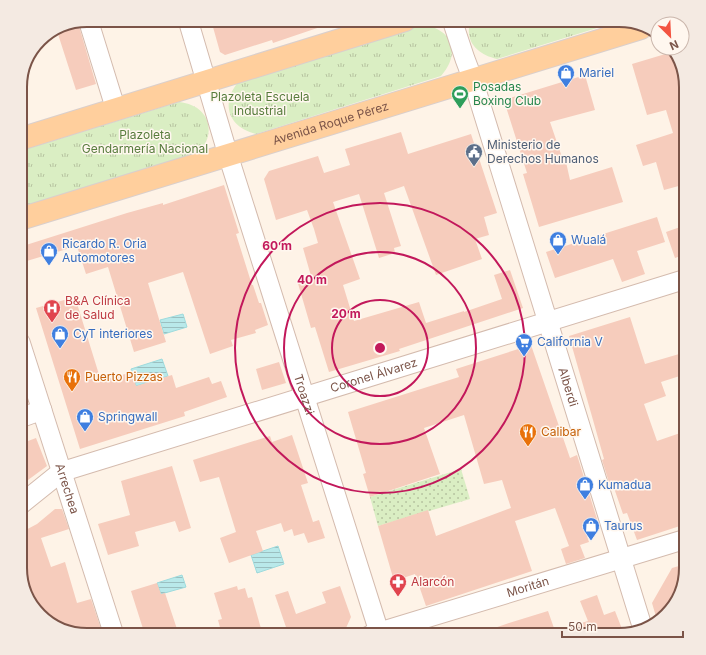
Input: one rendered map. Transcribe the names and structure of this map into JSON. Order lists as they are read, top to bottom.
{
  "streets": {
    "main road": ["Avenida Roque Pérez"],
    "street": [
      "Coronel Álvarez",
      "Alberdi",
      "Troazzi",
      "Arrechea",
      "Moritán"
    ]
  },
  "crossings": [
    ["Avenida Roque Pérez", "Alberdi"],
    ["Avenida Roque Pérez", "Troazzi"],
    ["Coronel Álvarez", "Alberdi"],
    ["Coronel Álvarez", "Troazzi"],
    ["Coronel Álvarez", "Arrechea"],
    ["Alberdi", "Moritán"]
  ],
  "parks": ["Plazoleta Escuela Industrial", "Plazoleta Gendarmería Nacional"],
  "places": {
    "shop": [
      "Mariel",
      "Wualá",
      "Ricardo R. Oria Automotores",
      "CyT interiores",
      "Springwall",
      "Kumadua",
      "Taurus"
    ],
    "sports": ["Posadas Boxing Club"],
    "public building": ["Ministerio de Derechos Humanos"],
    "hospital": ["B&A Clínica de Salud"],
    "supermarket": ["California V"],
    "restaurant": ["Puerto Pizzas", "Calibar"],
    "pharmacy": ["Alarcón"]
  },
  "scale_bar": "50 m",
  "north": "bottom right",
  "rings": ["60 m", "40 m", "20 m"]
}
